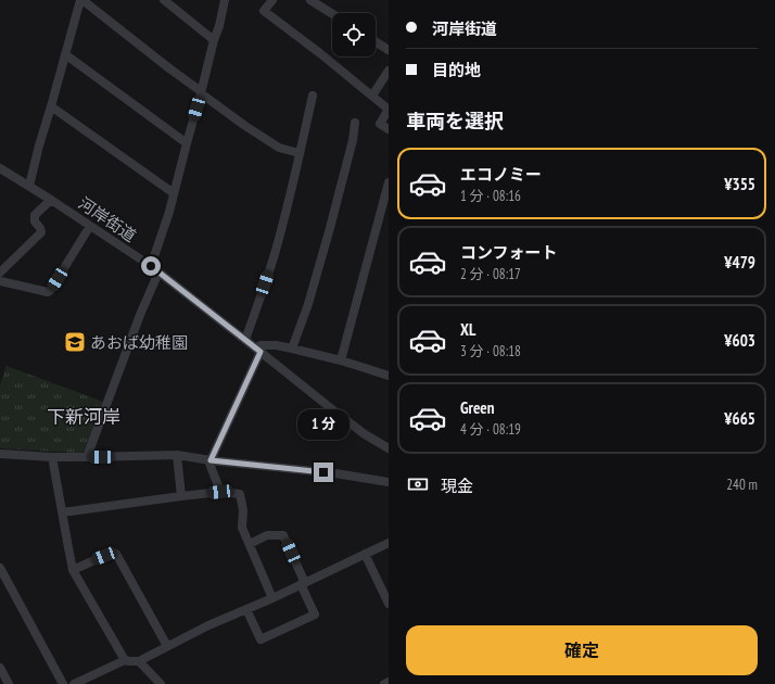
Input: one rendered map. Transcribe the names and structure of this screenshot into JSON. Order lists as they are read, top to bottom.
{
  "streets": {
    "street": ["河岸街道"]
  },
  "districts": ["下新河岸"],
  "places": {
    "school or university": ["あおば幼稚園"]
  },
  "page": {
    "banner": ["河岸街道", "目的地"],
    "heading": "車両を選択",
    "list": [
      {
        "name": "エコノミー",
        "note": "1 分 · 08:16",
        "value": "¥355"
      },
      {
        "name": "コンフォート",
        "note": "2 分 · 08:17",
        "value": "¥479"
      },
      {
        "name": "XL",
        "note": "3 分 · 08:18",
        "value": "¥603"
      },
      {
        "name": "Green",
        "note": "4 分 · 08:19",
        "value": "¥665"
      }
    ],
    "bubble": "1 分",
    "pay": ["現金", "240 m"],
    "buttons": "確定"
  }
}
